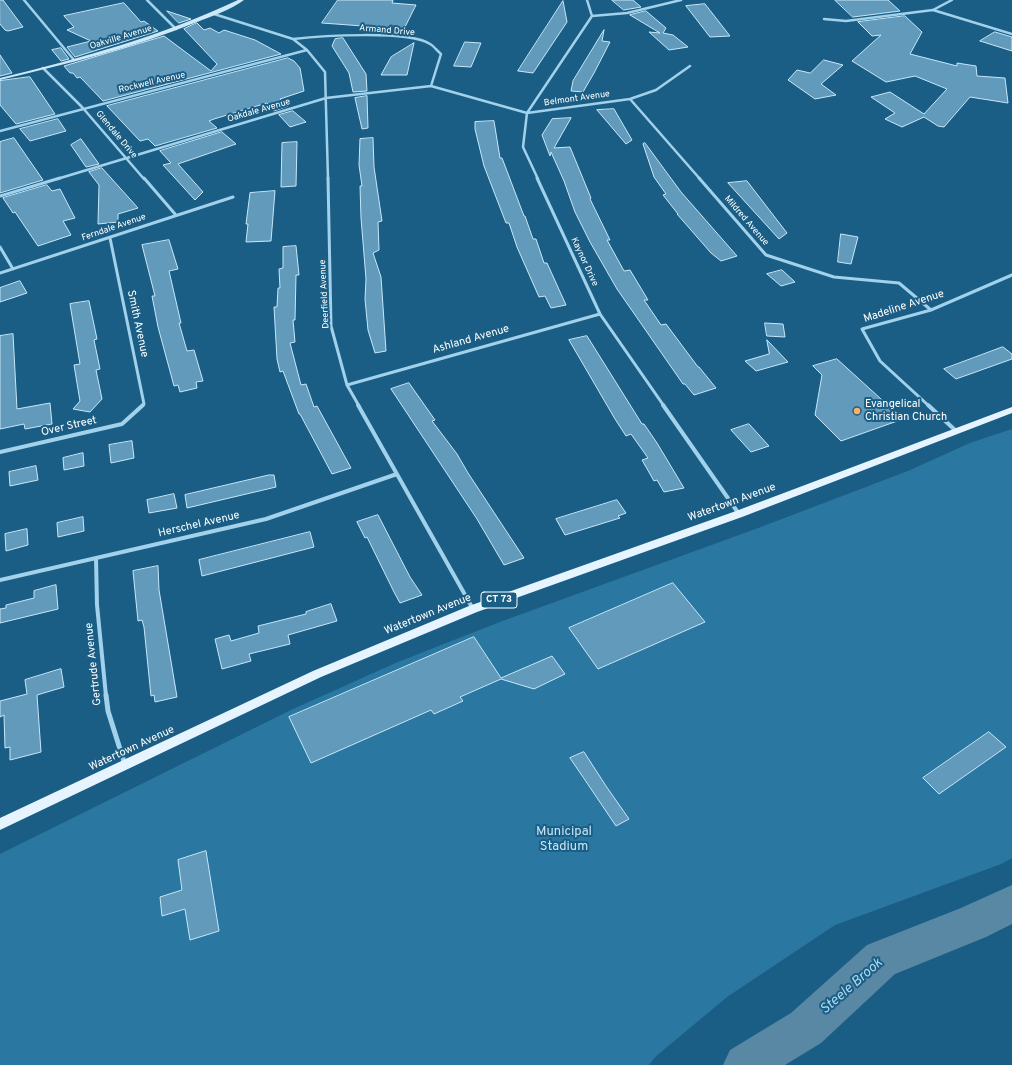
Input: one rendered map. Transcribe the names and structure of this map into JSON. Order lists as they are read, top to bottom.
{
  "streets": {
    "main road": ["Watertown Avenue", "CT 73"],
    "street": [
      "Armand Drive",
      "Oakville Avenue",
      "Rockwell Avenue",
      "Belmont Avenue",
      "Oakdale Avenue",
      "Glendale Drive",
      "Mildred Avenue",
      "Ferndale Avenue",
      "Kaynor Drive",
      "Deerfield Avenue",
      "Madeline Avenue",
      "Smith Avenue",
      "Ashland Avenue",
      "Over Street",
      "Herschel Avenue",
      "Gertrude Avenue"
    ]
  },
  "crossings": [
    ["Armand Drive", "Oakdale Avenue"],
    ["Armand Drive", "Deerfield Avenue"],
    ["Oakville Avenue", "Glendale Drive"],
    ["Oakville Avenue", "Deerfield Avenue"],
    ["Rockwell Avenue", "Glendale Drive"],
    ["Rockwell Avenue", "Deerfield Avenue"],
    ["Belmont Avenue", "Oakdale Avenue"],
    ["Belmont Avenue", "Mildred Avenue"],
    ["Belmont Avenue", "Kaynor Drive"],
    ["Oakdale Avenue", "Glendale Drive"],
    ["Oakdale Avenue", "Kaynor Drive"],
    ["Oakdale Avenue", "Deerfield Avenue"],
    ["Glendale Drive", "Ferndale Avenue"],
    ["Mildred Avenue", "Madeline Avenue"],
    ["Ferndale Avenue", "Smith Avenue"],
    ["Kaynor Drive", "Ashland Avenue"],
    ["Kaynor Drive", "Watertown Avenue"],
    ["Deerfield Avenue", "Ashland Avenue"],
    ["Deerfield Avenue", "Watertown Avenue"],
    ["Deerfield Avenue", "Herschel Avenue"],
    ["Madeline Avenue", "Watertown Avenue"],
    ["Smith Avenue", "Over Street"],
    ["Watertown Avenue", "Gertrude Avenue"],
    ["Herschel Avenue", "Gertrude Avenue"]
  ],
  "water": ["Steele Brook"],
  "parks": ["Municipal Stadium"],
  "places": ["Evangelical Christian Church"]
}
